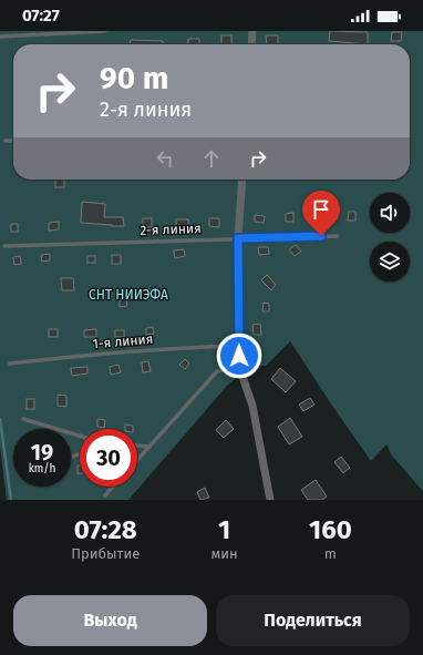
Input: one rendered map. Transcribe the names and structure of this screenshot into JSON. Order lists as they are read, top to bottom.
{
  "streets": {
    "lane": ["2-я линия", "1-я линия"]
  },
  "parks": ["СНТ НИИЭФА"],
  "page": {
    "status": "07:27",
    "turn": ["90 m", "2-я линия"],
    "speed": "19 km/h",
    "limit": "30",
    "eta": [
      "07:28",
      "Прибытие",
      "1",
      "мин",
      "160",
      "m"
    ],
    "buttons": ["Выход", "Поделиться"]
  }
}
